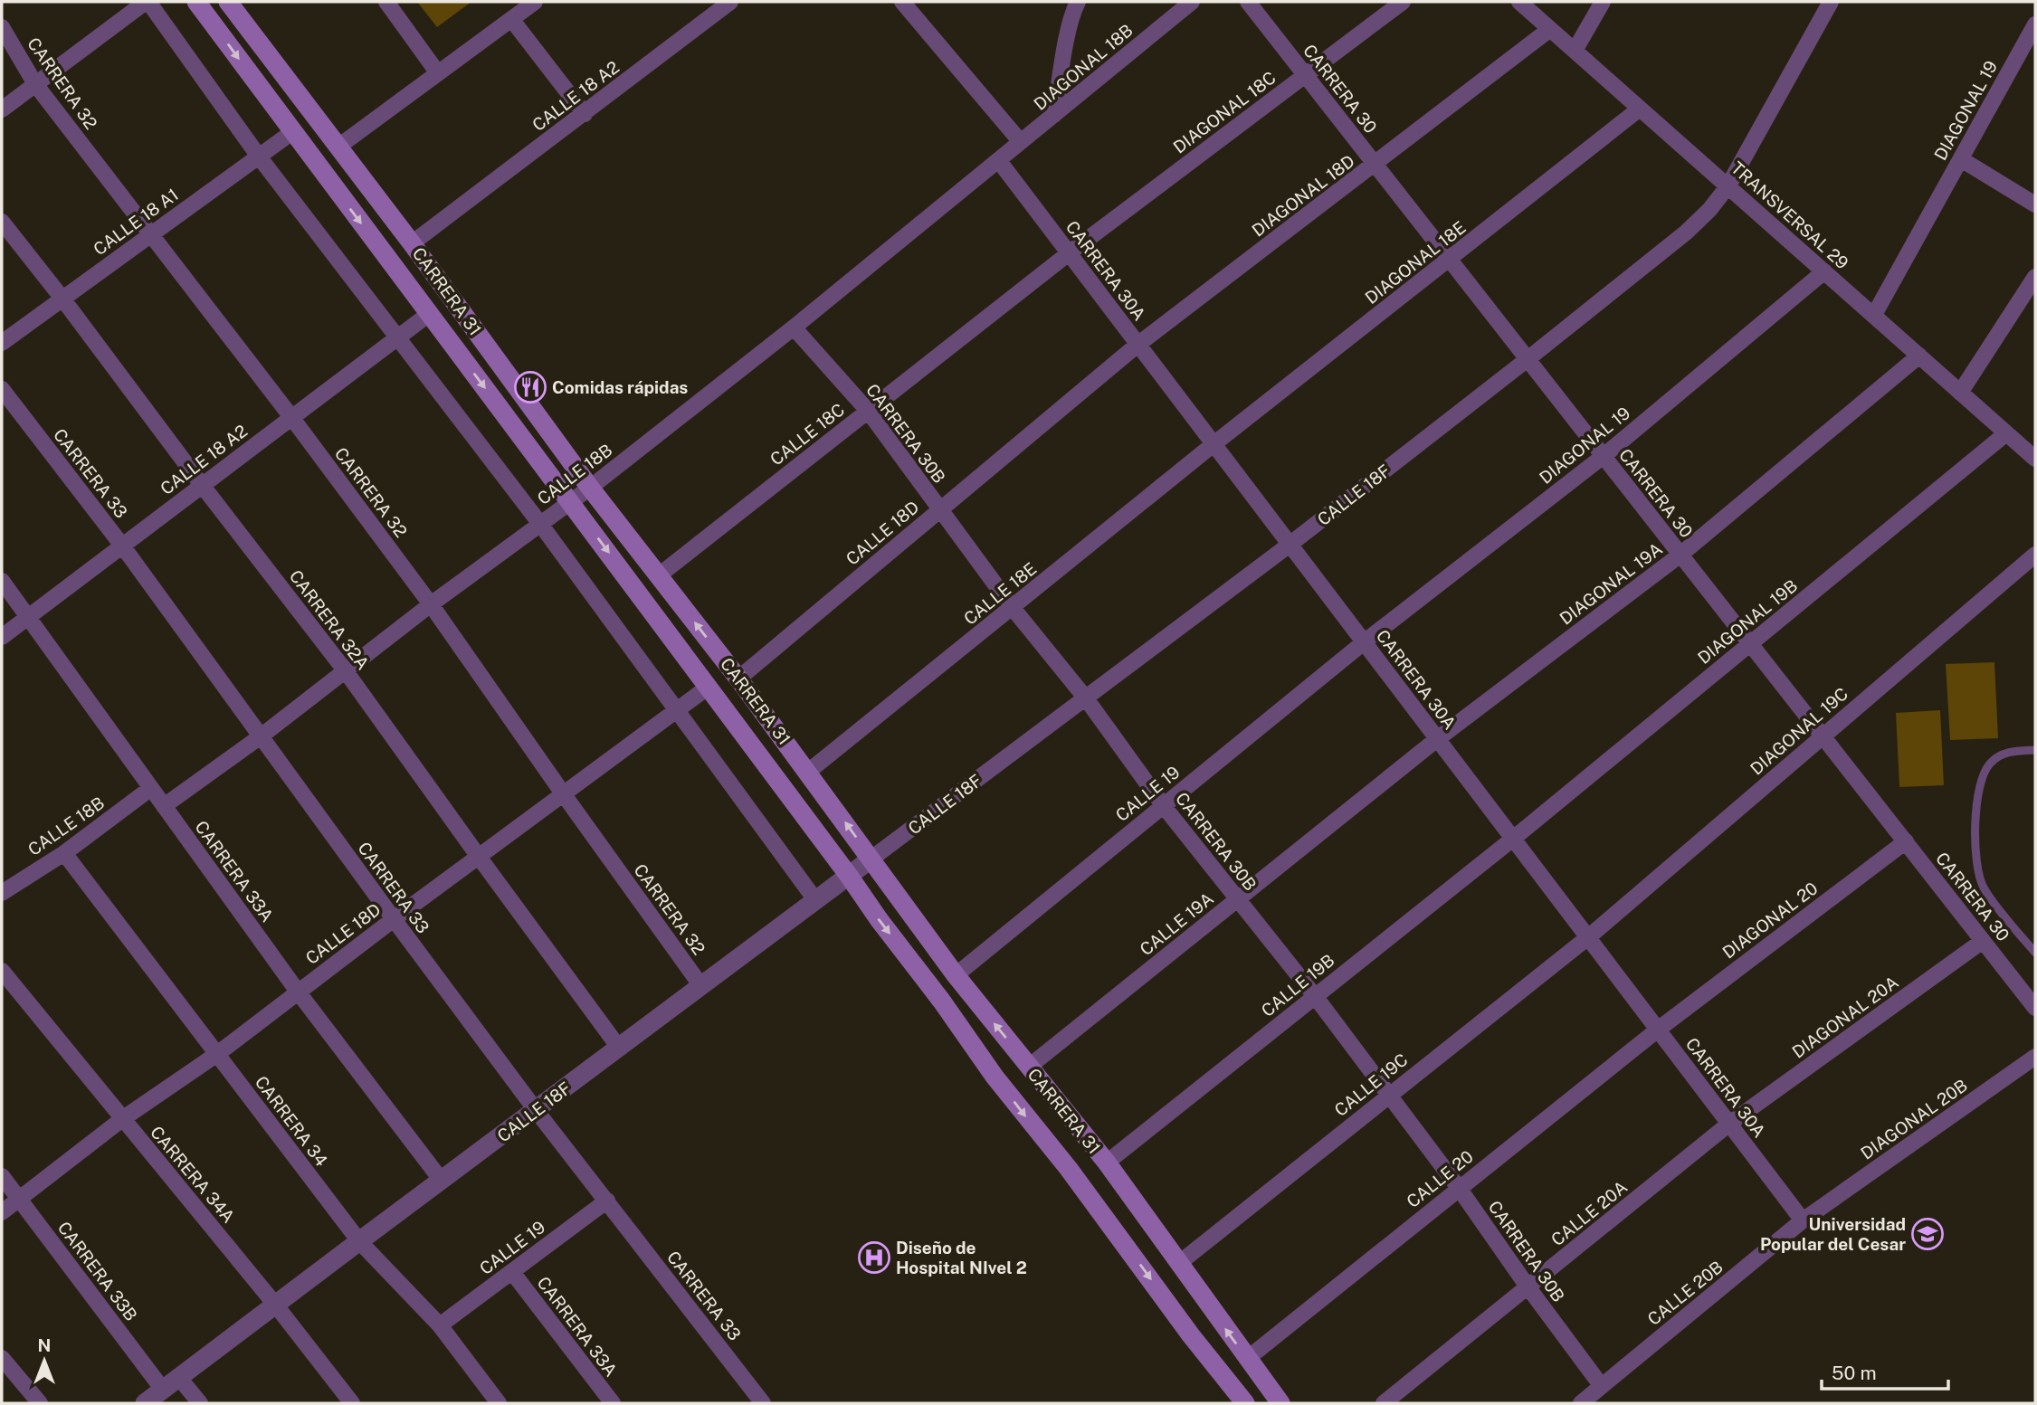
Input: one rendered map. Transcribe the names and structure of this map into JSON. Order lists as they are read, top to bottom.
{
  "streets": {
    "main road": ["CARRERA 31"],
    "street": [
      "DIAGONAL 18B",
      "CARRERA 32",
      "CARRERA 30",
      "CALLE 18 A2",
      "DIAGONAL 19",
      "DIAGONAL 18C",
      "DIAGONAL 18D",
      "TRANSVERSAL 29",
      "CALLE 18 A1",
      "DIAGONAL 18E",
      "CARRERA 30A",
      "CARRERA 30B",
      "CALLE 18C",
      "CARRERA 33",
      "CALLE 18B",
      "CALLE 18F",
      "CALLE 18D",
      "DIAGONAL 19A",
      "CALLE 18E",
      "CARRERA 32A",
      "DIAGONAL 19B",
      "DIAGONAL 19C",
      "CALLE 19",
      "CARRERA 33A",
      "DIAGONAL 20",
      "CALLE 19A",
      "CALLE 19B",
      "DIAGONAL 20A",
      "CALLE 19C",
      "DIAGONAL 20B",
      "CARRERA 34",
      "CARRERA 34A",
      "CALLE 20",
      "CALLE 20A",
      "CARRERA 33B",
      "CALLE 20B"
    ]
  },
  "crossings": [
    ["DIAGONAL 18B", "CARRERA 30A"],
    ["DIAGONAL 18B", "CALLE 18B"],
    ["CARRERA 32", "CALLE 18 A2"],
    ["CARRERA 32", "CALLE 18 A1"],
    ["CARRERA 32", "CALLE 18B"],
    ["CARRERA 32", "CALLE 18F"],
    ["CARRERA 32", "CALLE 18D"],
    ["CARRERA 30", "DIAGONAL 19"],
    ["CARRERA 30", "DIAGONAL 18C"],
    ["CARRERA 30", "DIAGONAL 18D"],
    ["CARRERA 30", "DIAGONAL 18E"],
    ["CARRERA 30", "CALLE 18F"],
    ["CARRERA 30", "DIAGONAL 19A"],
    ["CARRERA 30", "DIAGONAL 19B"],
    ["CARRERA 30", "DIAGONAL 19C"],
    ["CARRERA 30", "DIAGONAL 20"],
    ["CARRERA 30", "DIAGONAL 20A"],
    ["CALLE 18 A2", "CARRERA 31"],
    ["CALLE 18 A2", "CARRERA 33"],
    ["CALLE 18 A2", "CARRERA 32A"],
    ["CALLE 18 A2", "CARRERA 33A"],
    ["DIAGONAL 19", "TRANSVERSAL 29"],
    ["DIAGONAL 19", "CARRERA 30A"],
    ["DIAGONAL 19", "CALLE 19"],
    ["DIAGONAL 18C", "CARRERA 30A"],
    ["DIAGONAL 18C", "CALLE 18C"],
    ["DIAGONAL 18D", "TRANSVERSAL 29"],
    ["DIAGONAL 18D", "CARRERA 30A"],
    ["DIAGONAL 18D", "CALLE 18D"],
    ["TRANSVERSAL 29", "DIAGONAL 18E"],
    ["TRANSVERSAL 29", "CALLE 18F"],
    ["TRANSVERSAL 29", "DIAGONAL 19A"],
    ["TRANSVERSAL 29", "DIAGONAL 19B"],
    ["CALLE 18 A1", "CARRERA 31"],
    ["CALLE 18 A1", "CARRERA 32A"],
    ["DIAGONAL 18E", "CARRERA 30A"],
    ["DIAGONAL 18E", "CALLE 18E"],
    ["CARRERA 30A", "CALLE 18C"],
    ["CARRERA 30A", "CALLE 18B"],
    ["CARRERA 30A", "CALLE 18F"],
    ["CARRERA 30A", "CALLE 18D"],
    ["CARRERA 30A", "DIAGONAL 19A"],
    ["CARRERA 30A", "CALLE 18E"],
    ["CARRERA 30A", "DIAGONAL 19B"],
    ["CARRERA 30A", "DIAGONAL 19C"],
    ["CARRERA 30A", "CALLE 19"],
    ["CARRERA 30A", "DIAGONAL 20"],
    ["CARRERA 30A", "CALLE 19A"],
    ["CARRERA 30A", "CALLE 19B"],
    ["CARRERA 30A", "DIAGONAL 20A"],
    ["CARRERA 30A", "CALLE 19C"],
    ["CARRERA 30A", "DIAGONAL 20B"],
    ["CARRERA 30A", "CALLE 20"],
    ["CARRERA 30A", "CALLE 20A"],
    ["CARRERA 30A", "CALLE 20B"],
    ["CARRERA 31", "CALLE 18C"],
    ["CARRERA 31", "CALLE 18B"],
    ["CARRERA 31", "CALLE 18F"],
    ["CARRERA 31", "CALLE 18D"],
    ["CARRERA 31", "CALLE 18E"],
    ["CARRERA 31", "CALLE 19"],
    ["CARRERA 31", "CALLE 19A"],
    ["CARRERA 31", "CALLE 19B"],
    ["CARRERA 31", "CALLE 19C"],
    ["CARRERA 31", "CALLE 20"],
    ["CARRERA 30B", "CALLE 18C"],
    ["CARRERA 30B", "CALLE 18B"],
    ["CARRERA 30B", "CALLE 18F"],
    ["CARRERA 30B", "CALLE 18D"],
    ["CARRERA 30B", "CALLE 18E"],
    ["CARRERA 30B", "CALLE 19"],
    ["CARRERA 30B", "CALLE 19A"],
    ["CARRERA 30B", "CALLE 19B"],
    ["CARRERA 30B", "CALLE 19C"],
    ["CARRERA 30B", "CALLE 20"],
    ["CARRERA 30B", "CALLE 20A"],
    ["CARRERA 30B", "CALLE 20B"],
    ["CARRERA 33", "CALLE 18B"],
    ["CARRERA 33", "CALLE 18F"],
    ["CARRERA 33", "CALLE 18D"],
    ["CARRERA 33", "CALLE 19"],
    ["CALLE 18B", "CARRERA 32A"],
    ["CALLE 18B", "CARRERA 33A"],
    ["CALLE 18B", "CARRERA 34"],
    ["CALLE 18F", "CARRERA 32A"],
    ["CALLE 18F", "CARRERA 33A"],
    ["CALLE 18F", "CARRERA 34"],
    ["CALLE 18F", "CARRERA 34A"],
    ["CALLE 18F", "CARRERA 33B"],
    ["CALLE 18D", "CARRERA 32A"],
    ["CALLE 18D", "CARRERA 33A"],
    ["CALLE 18D", "CARRERA 34"],
    ["CALLE 18D", "CARRERA 34A"],
    ["CALLE 18D", "CARRERA 33B"],
    ["DIAGONAL 19A", "CALLE 19A"],
    ["DIAGONAL 19B", "CALLE 19B"],
    ["DIAGONAL 19C", "CALLE 19C"],
    ["CALLE 19", "CARRERA 33A"],
    ["CALLE 19", "CARRERA 34"],
    ["DIAGONAL 20", "CALLE 20"],
    ["DIAGONAL 20A", "CALLE 20A"],
    ["DIAGONAL 20B", "CALLE 20B"]
  ],
  "places": {
    "restaurant": ["Comidas rápidas"],
    "school or university": ["Universidad Popular del Cesar"],
    "hospital": ["Diseño de Hospital NIvel 2"]
  },
  "scale_bar": "50 m",
  "north": "top"
}
